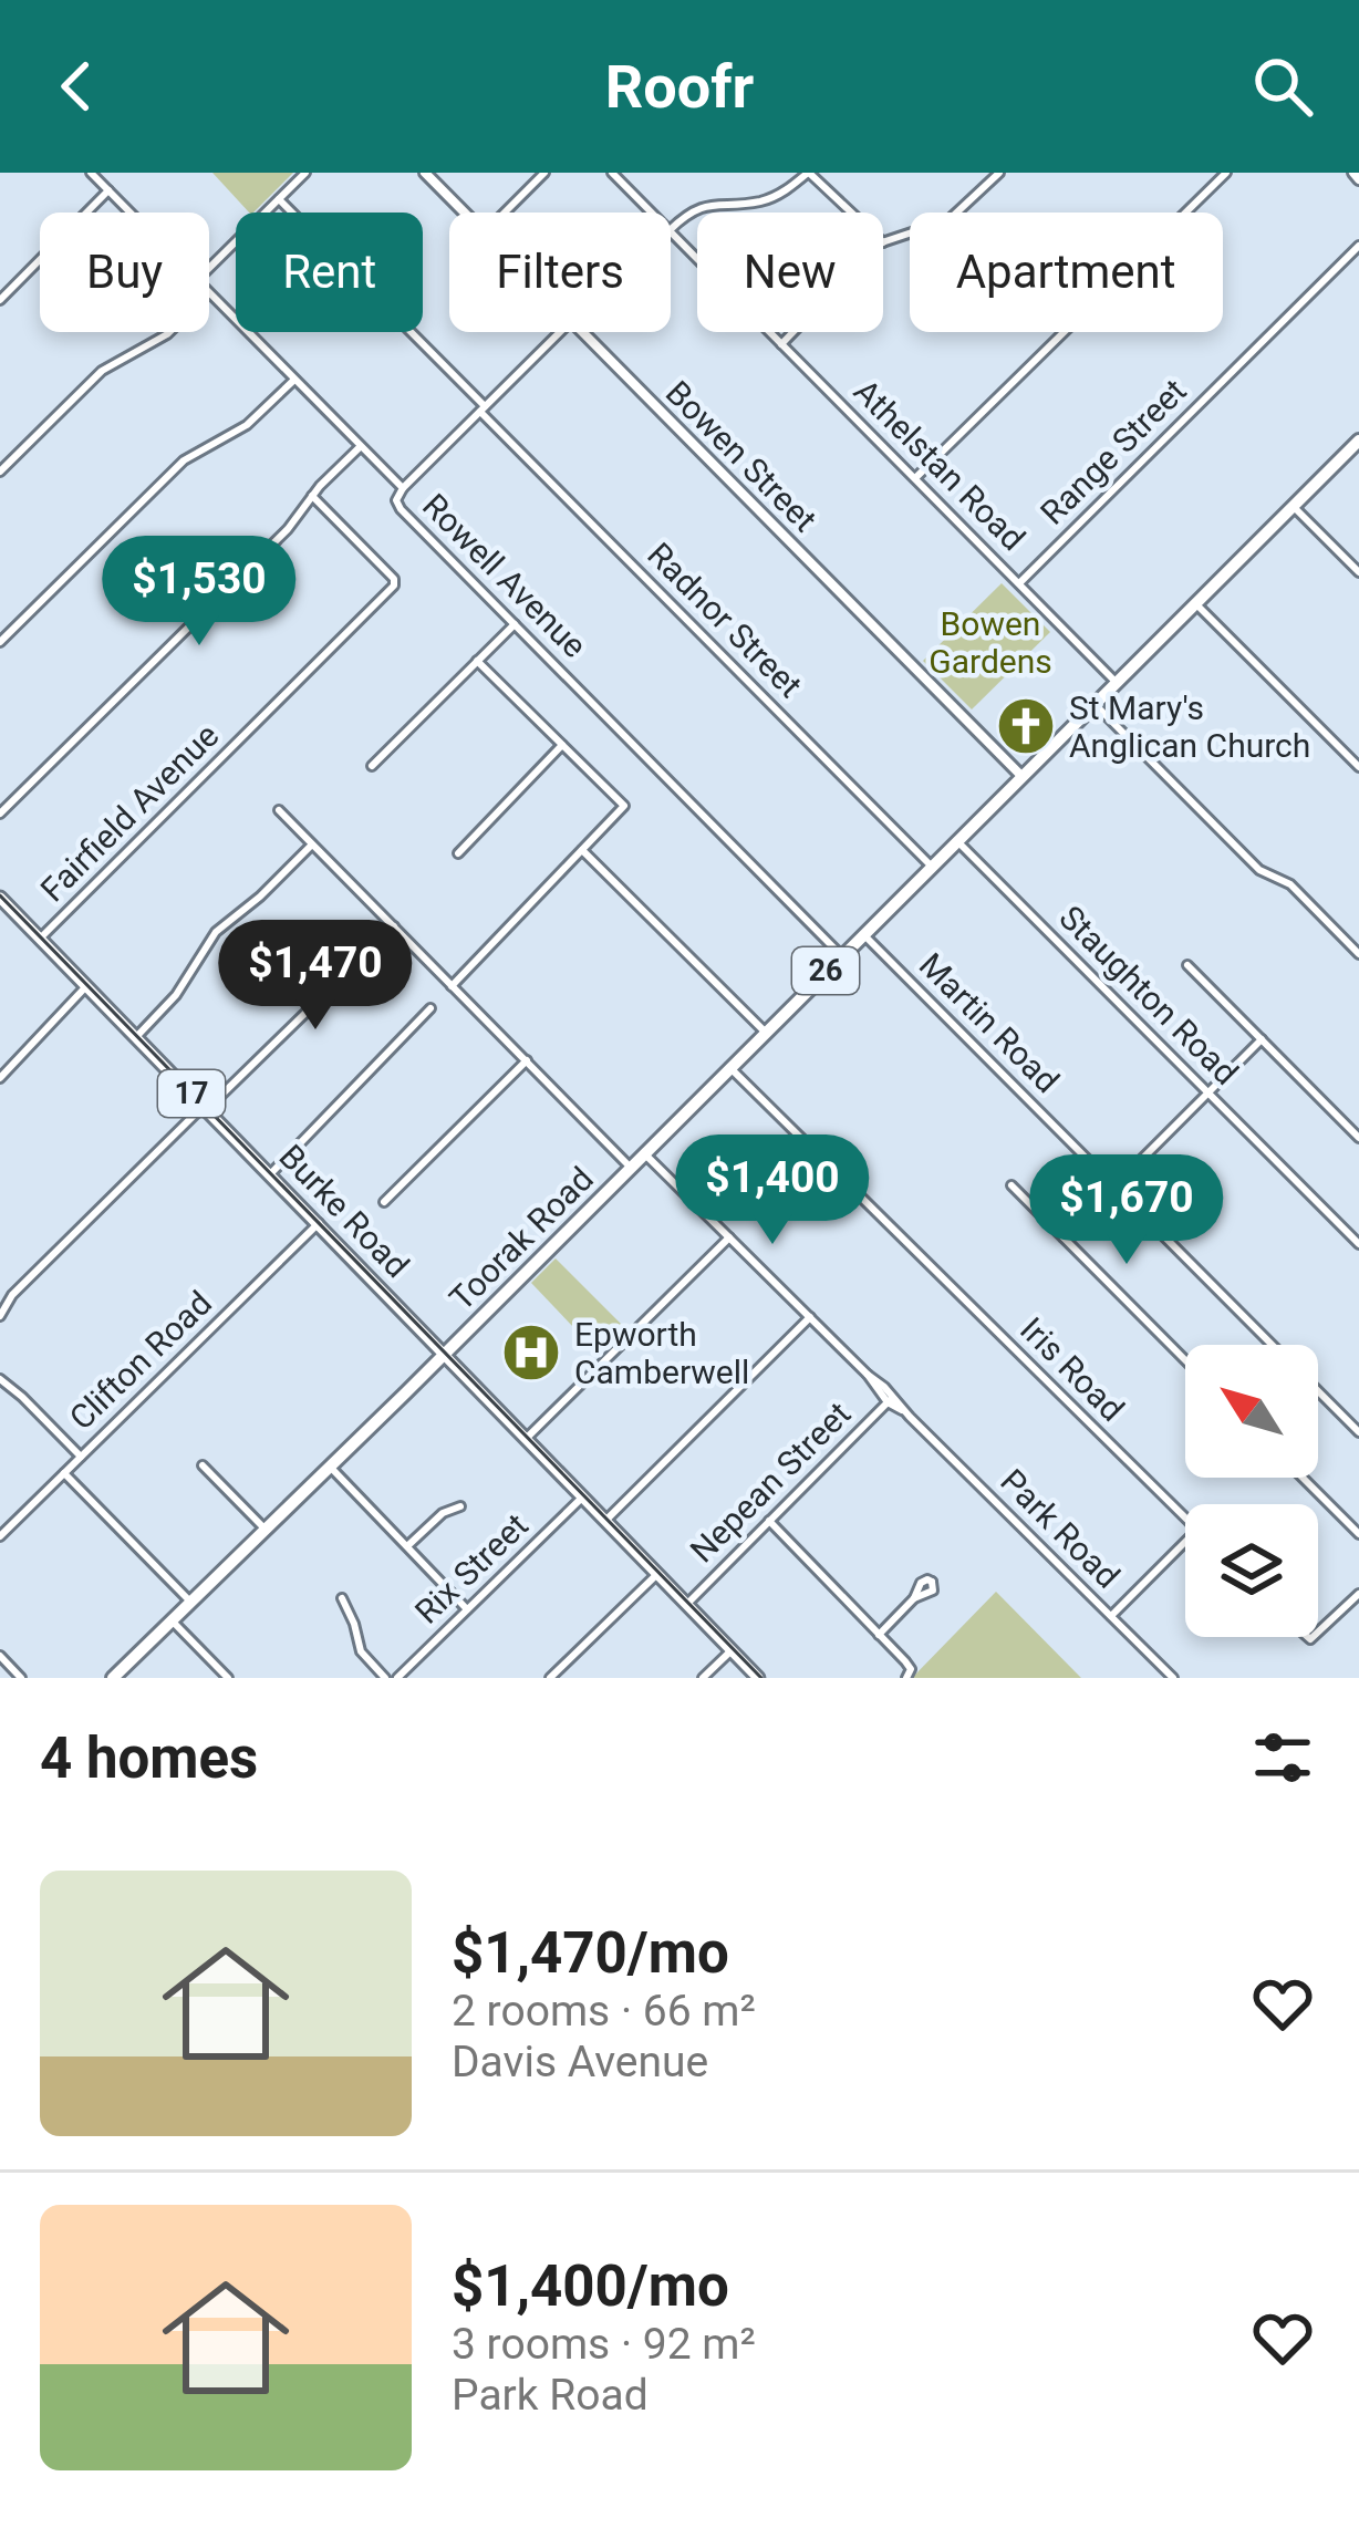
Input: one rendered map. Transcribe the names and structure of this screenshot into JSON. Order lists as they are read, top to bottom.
{
  "streets": {
    "highway": ["26", "Toorak Road"],
    "main road": ["17", "Burke Road"],
    "street": [
      "Range Street",
      "Bowen Street",
      "Athelstan Road",
      "Rowell Avenue",
      "Radnor Street",
      "Fairfield Avenue",
      "Staughton Road",
      "Martin Road",
      "Clifton Road",
      "Iris Road",
      "Nepean Street",
      "Park Road",
      "Rix Street"
    ]
  },
  "crossings": [
    ["Range Street", "Athelstan Road"],
    ["Bowen Street", "Toorak Road"],
    ["Athelstan Road", "Toorak Road"],
    ["Rowell Avenue", "Toorak Road"],
    ["Radnor Street", "Toorak Road"],
    ["Fairfield Avenue", "Burke Road"],
    ["Staughton Road", "Toorak Road"],
    ["Martin Road", "Toorak Road"],
    ["Burke Road", "Toorak Road"],
    ["Burke Road", "Clifton Road"],
    ["Burke Road", "Nepean Street"],
    ["Burke Road", "Rix Street"],
    ["Toorak Road", "Iris Road"],
    ["Toorak Road", "Park Road"],
    ["Nepean Street", "Park Road"]
  ],
  "parks": ["Bowen Gardens"],
  "places": {
    "church": ["St Mary's Anglican Church"],
    "hospital": ["Epworth Camberwell"]
  },
  "north": "top left",
  "page": {
    "header": "Roofr",
    "chip": [
      "Buy",
      "Rent",
      "Filters",
      "New",
      "Apartment"
    ],
    "price": [
      "$1,530",
      "$1,470",
      "$1,400",
      "$1,670"
    ],
    "heading": "4 homes",
    "list": [
      {
        "name": "$1,470/mo",
        "note": "2 rooms · 66 m² · Davis Avenue"
      },
      {
        "name": "$1,400/mo",
        "note": "3 rooms · 92 m² · Park Road"
      }
    ]
  }
}
